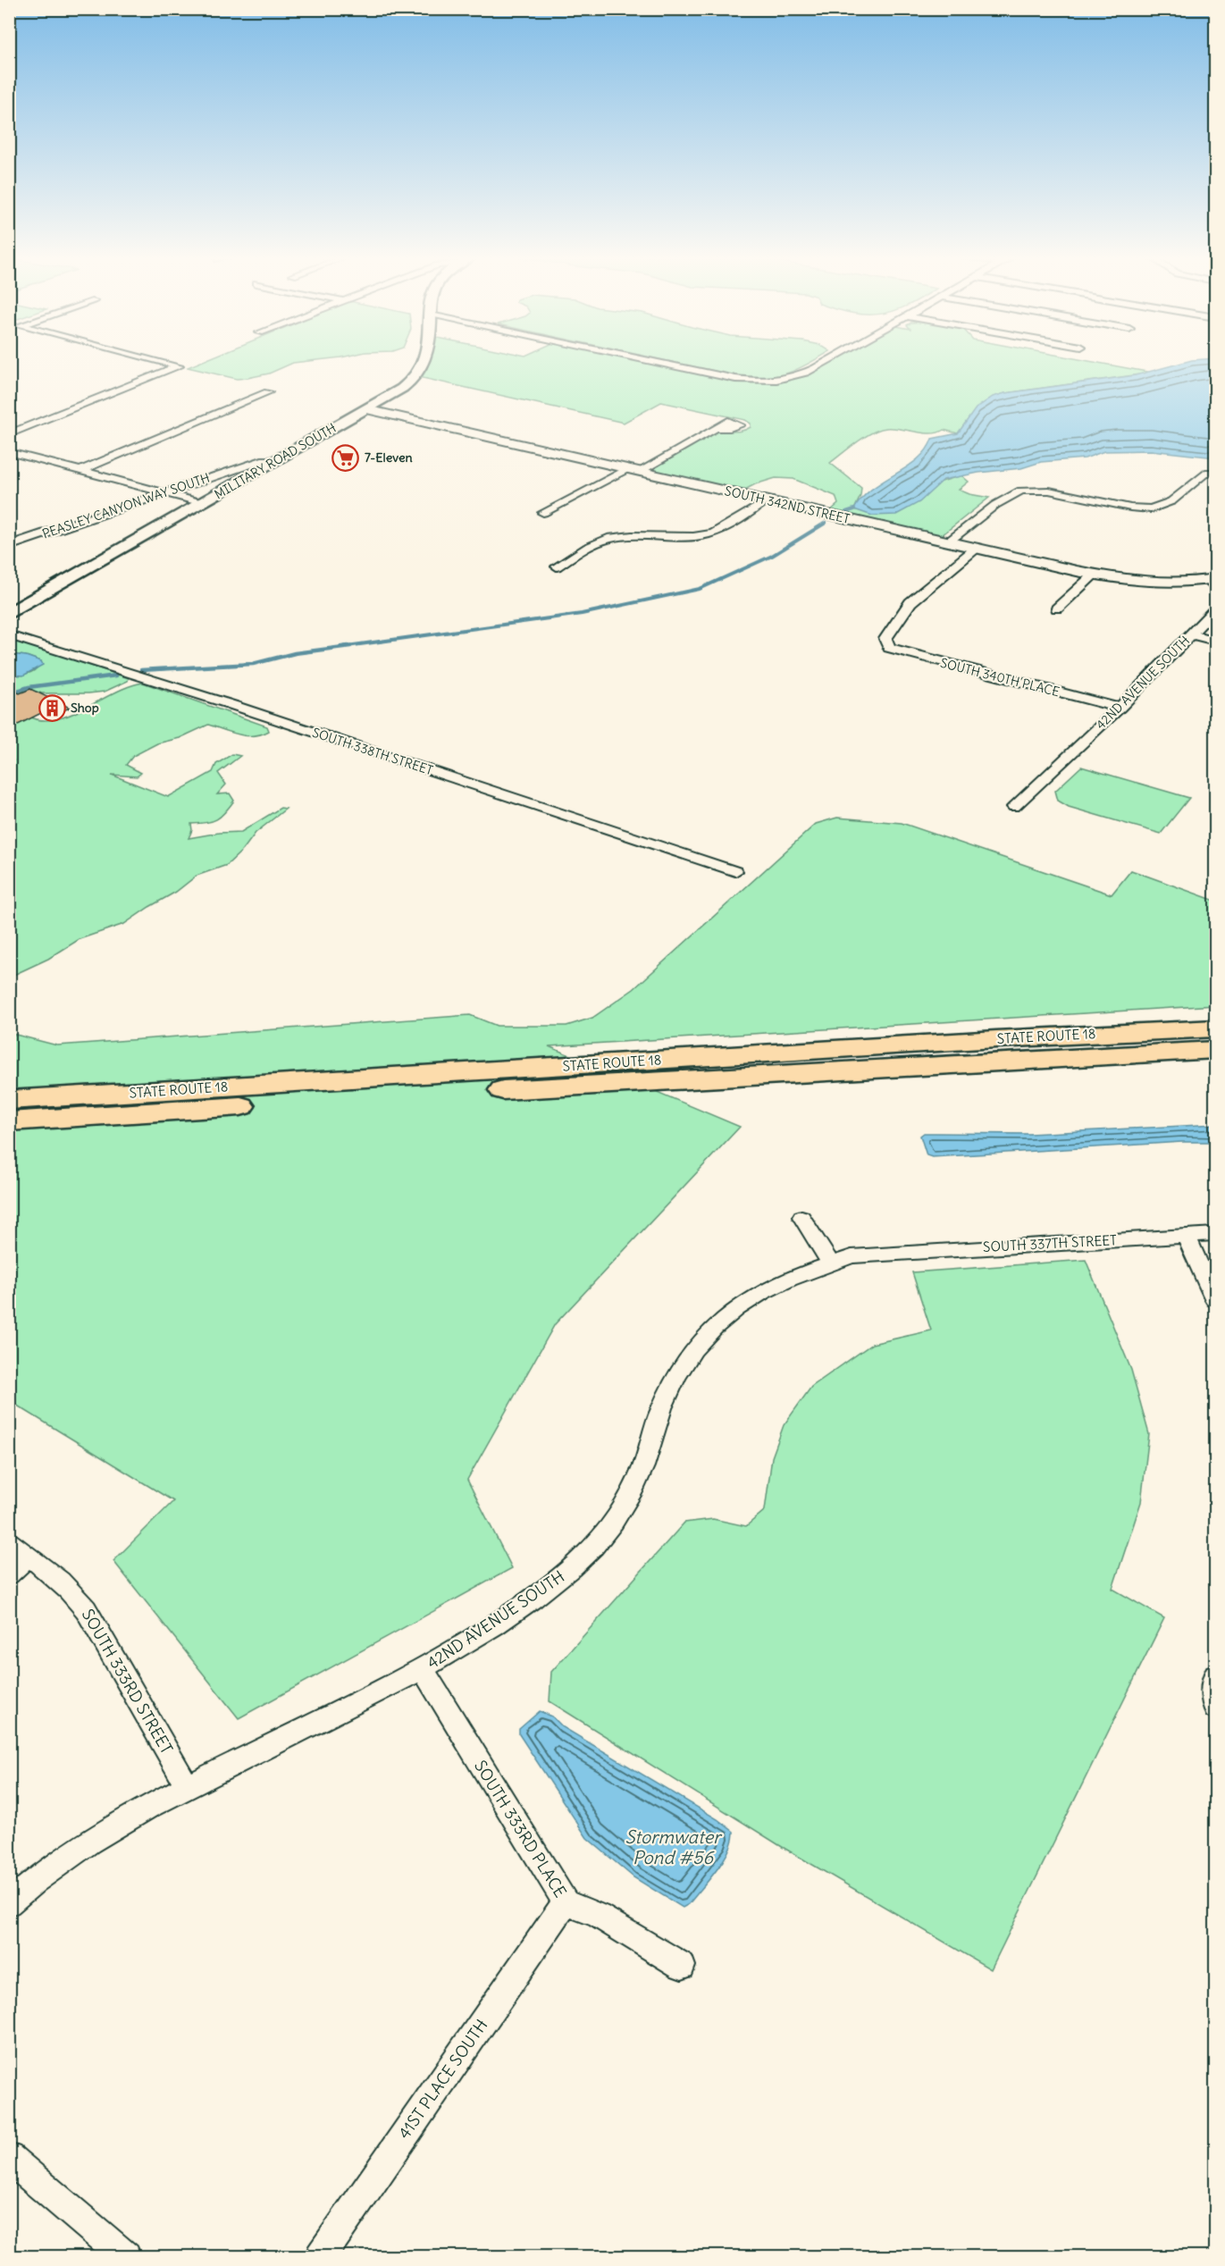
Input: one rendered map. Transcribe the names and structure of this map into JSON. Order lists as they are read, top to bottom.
{
  "streets": {
    "highway": ["STATE ROUTE 18"],
    "main road": ["MILITARY ROAD SOUTH"],
    "street": [
      "SOUTH 342ND STREET",
      "PEASLEY CANYON WAY SOUTH",
      "SOUTH 340TH PLACE",
      "42ND AVENUE SOUTH",
      "SOUTH 338TH STREET",
      "SOUTH 337TH STREET",
      "SOUTH 333RD STREET",
      "SOUTH 333RD PLACE",
      "41ST PLACE SOUTH"
    ]
  },
  "crossings": [
    ["MILITARY ROAD SOUTH", "SOUTH 342ND STREET"],
    ["MILITARY ROAD SOUTH", "PEASLEY CANYON WAY SOUTH"],
    ["SOUTH 342ND STREET", "SOUTH 340TH PLACE"],
    ["SOUTH 340TH PLACE", "42ND AVENUE SOUTH"],
    ["42ND AVENUE SOUTH", "SOUTH 337TH STREET"],
    ["42ND AVENUE SOUTH", "SOUTH 333RD STREET"],
    ["42ND AVENUE SOUTH", "SOUTH 333RD PLACE"],
    ["SOUTH 333RD PLACE", "41ST PLACE SOUTH"]
  ],
  "water": ["Stormwater Pond #56"],
  "places": {
    "supermarket": ["7-Eleven"],
    "building": ["Shop"]
  }
}
